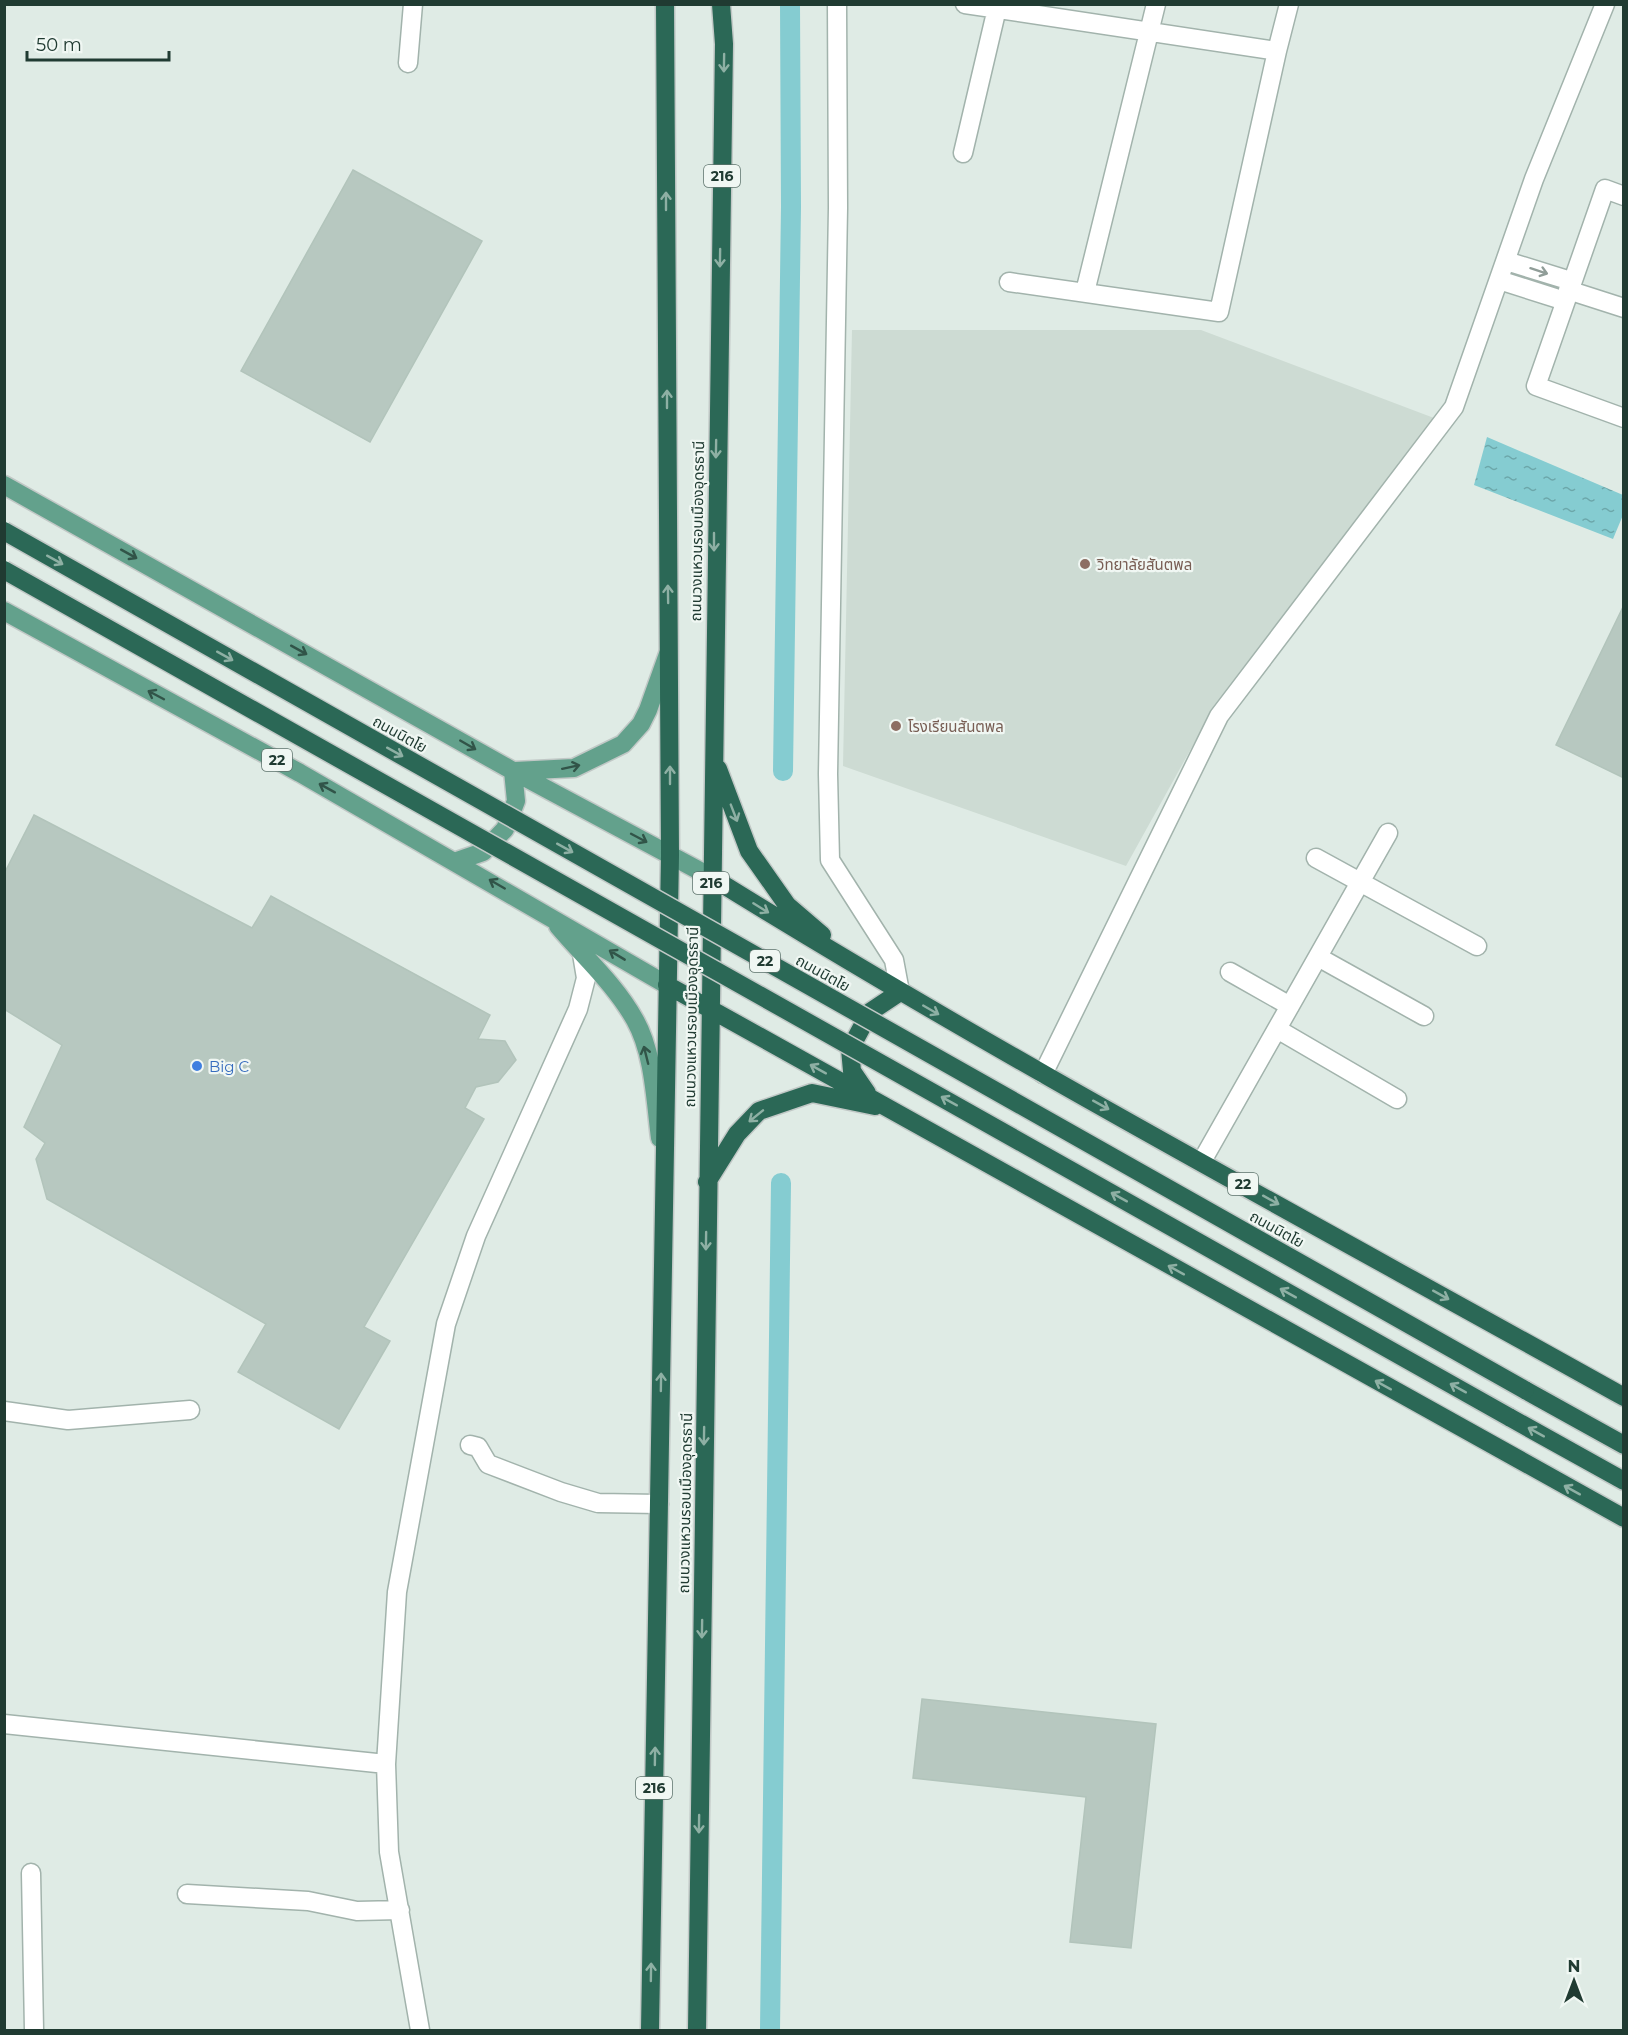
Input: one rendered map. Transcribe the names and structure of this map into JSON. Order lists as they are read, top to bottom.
{
  "streets": {
    "highway": [
      "216",
      "ถนนวงแหวนรอบเมืองอุดรธานี",
      "ถนนนิตโย",
      "22"
    ]
  },
  "crossings": [
    ["ถนนวงแหวนรอบเมืองอุดรธานี", "ถนนนิตโย"],
    ["ถนนวงแหวนรอบเมืองอุดรธานี", "22"]
  ],
  "places": ["วิทยาลัยสันตพล", "โรงเรียนสันตพล", "Big C"],
  "scale_bar": "50 m",
  "north": "top"
}
